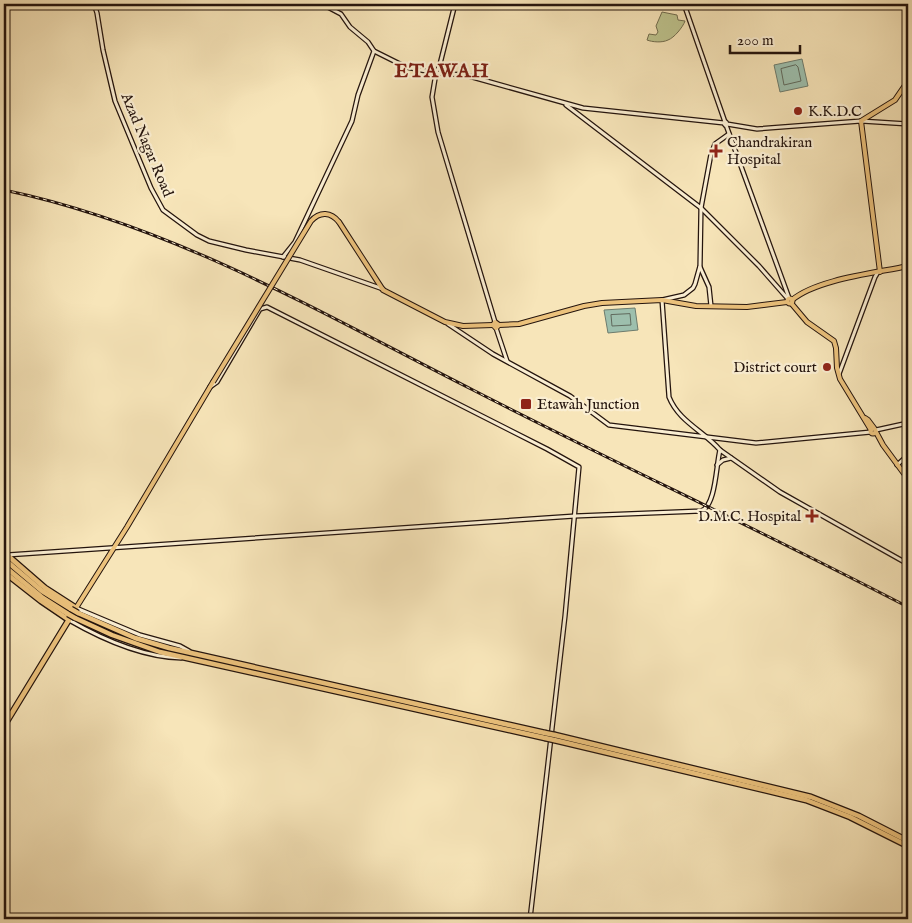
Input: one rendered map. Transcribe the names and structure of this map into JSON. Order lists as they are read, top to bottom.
{
  "streets": {
    "street": ["Azad Nagar Road"]
  },
  "districts": ["ETAWAH"],
  "places": {
    "other": ["K.K.D.C", "District court"],
    "health": ["Chandrakiran Hospital", "D.M.C. Hospital"],
    "transit": ["Etawah Junction"]
  },
  "scale_bar": "200 m"
}
